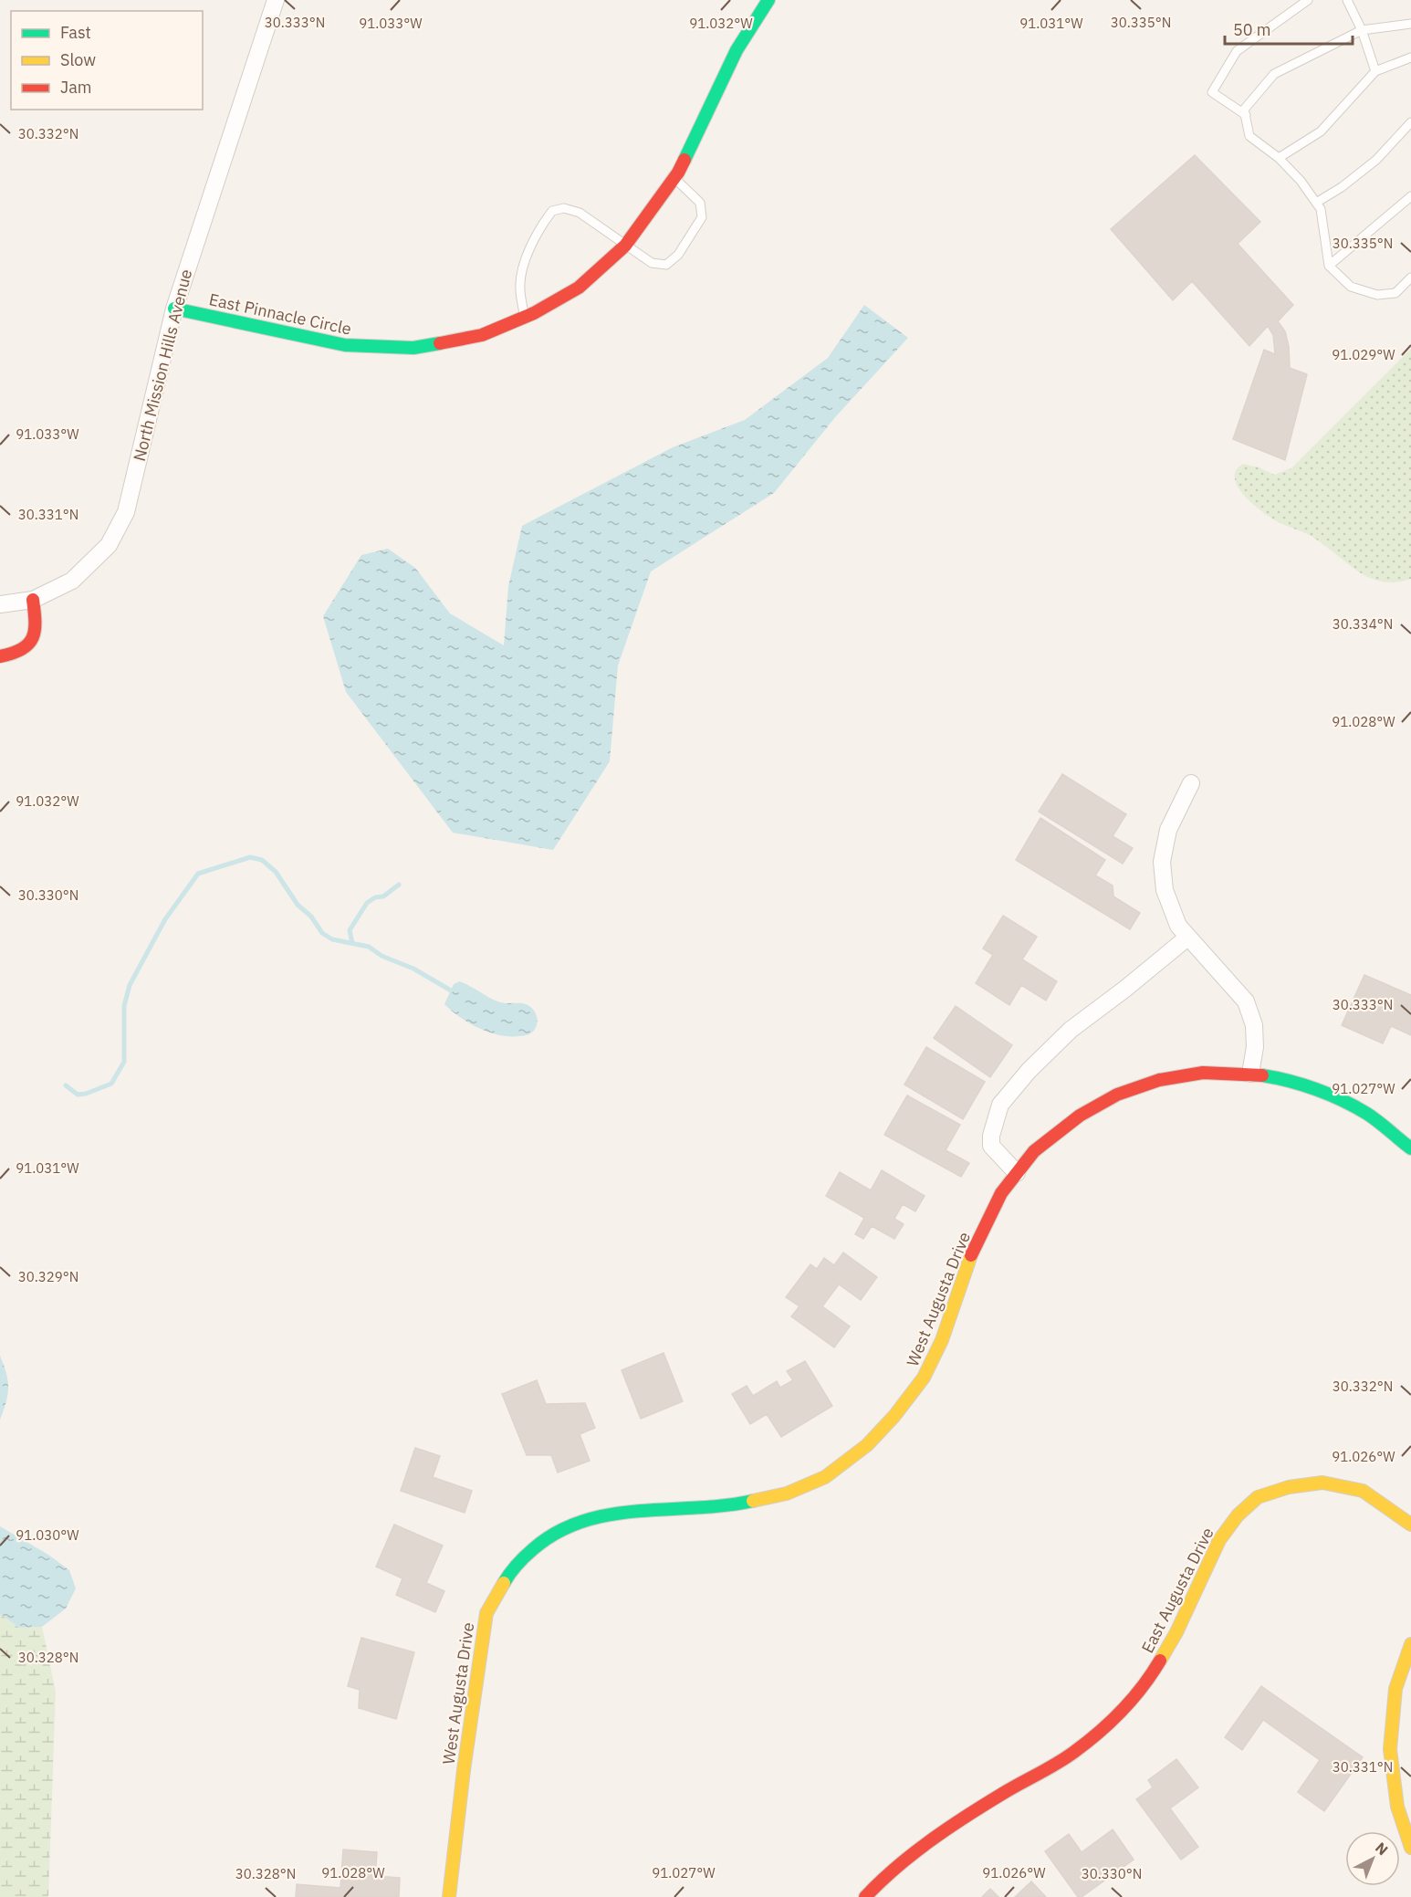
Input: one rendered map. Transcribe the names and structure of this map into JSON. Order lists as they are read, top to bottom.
{
  "streets": {
    "street": [
      "East Pinnacle Circle",
      "North Mission Hills Avenue",
      "West Augusta Drive",
      "East Augusta Drive"
    ]
  },
  "crossings": [
    ["East Pinnacle Circle", "North Mission Hills Avenue"]
  ],
  "legend": ["Fast", "Slow", "Jam"],
  "scale_bar": "50 m",
  "north": "top right",
  "coordinates": [
    "30.333°N",
    "30.335°N",
    "91.033°W",
    "91.032°W",
    "91.031°W",
    "30.332°N",
    "91.029°W",
    "30.331°N",
    "30.334°N",
    "91.028°W",
    "30.330°N",
    "91.027°W",
    "30.329°N",
    "91.026°W",
    "91.030°W",
    "30.328°N"
  ]
}
